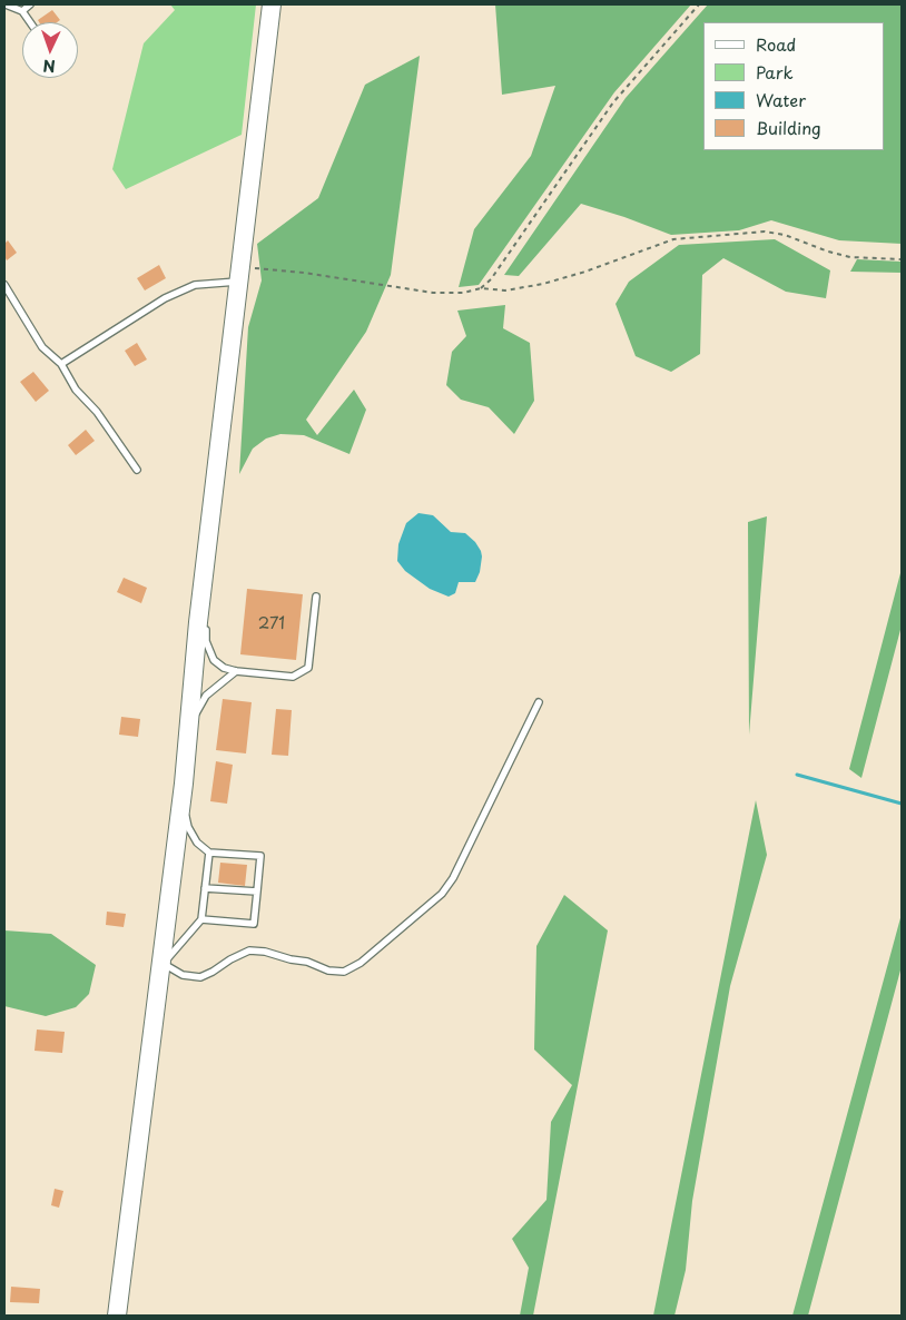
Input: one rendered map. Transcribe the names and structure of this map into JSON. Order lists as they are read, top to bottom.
{
  "house_numbers": ["271"],
  "legend": [
    "Road",
    "Park",
    "Water",
    "Building"
  ],
  "north": "bottom"
}
